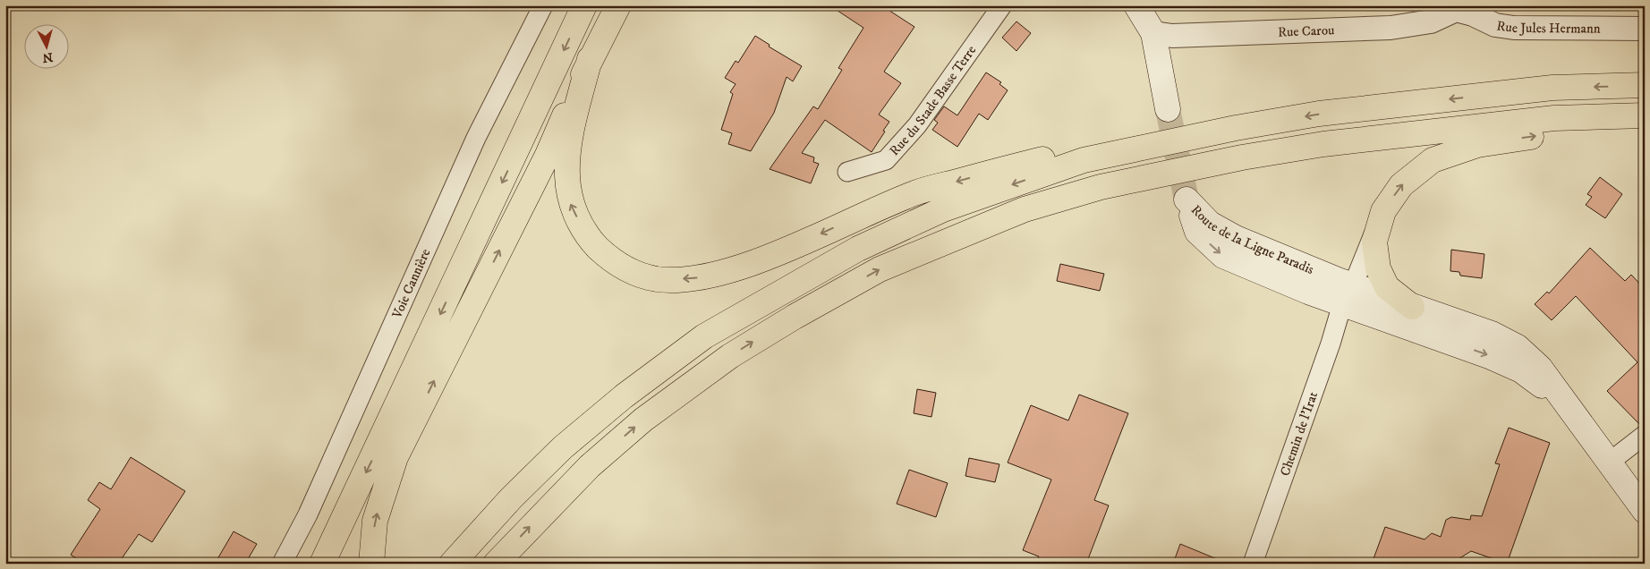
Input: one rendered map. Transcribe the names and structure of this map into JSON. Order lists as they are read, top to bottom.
{
  "streets": {
    "main road": ["Route de la Ligne Paradis"],
    "street": [
      "Rue Jules Hermann",
      "Rue Carou",
      "Rue du Stade Basse Terre",
      "Voie Cannière",
      "Chemin de l'Irat"
    ]
  },
  "crossings": [
    ["Rue Jules Hermann", "Rue Carou"],
    ["Route de la Ligne Paradis", "Chemin de l'Irat"]
  ],
  "north": "bottom"
}
